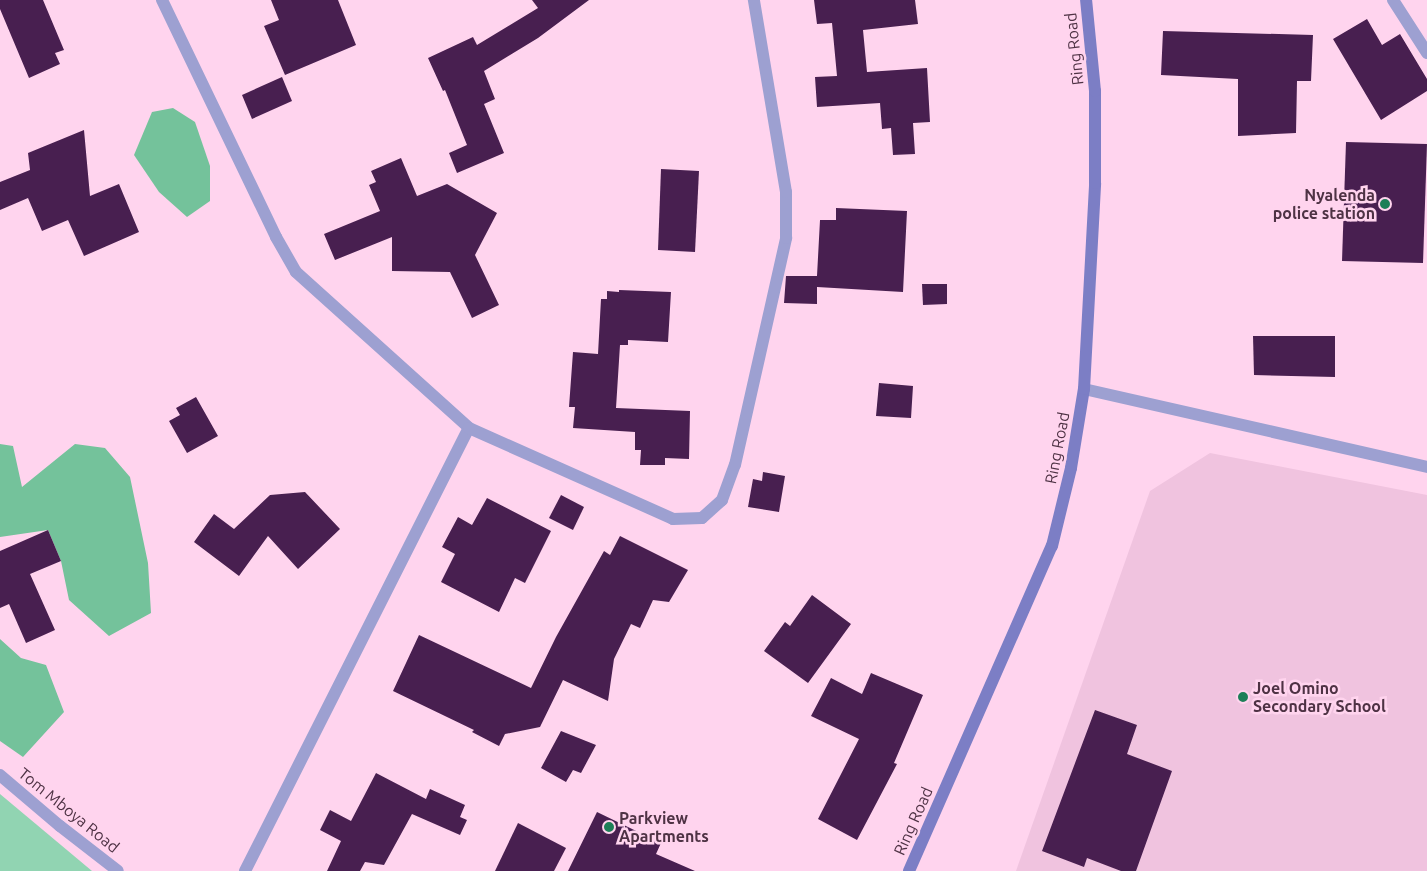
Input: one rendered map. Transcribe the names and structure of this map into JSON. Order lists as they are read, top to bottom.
{
  "streets": {
    "main road": ["Ring Road"],
    "street": ["Tom Mboya Road"]
  },
  "places": ["Nyalenda police station", "Joel Omino Secondary School", "Parkview Apartments"]
}
